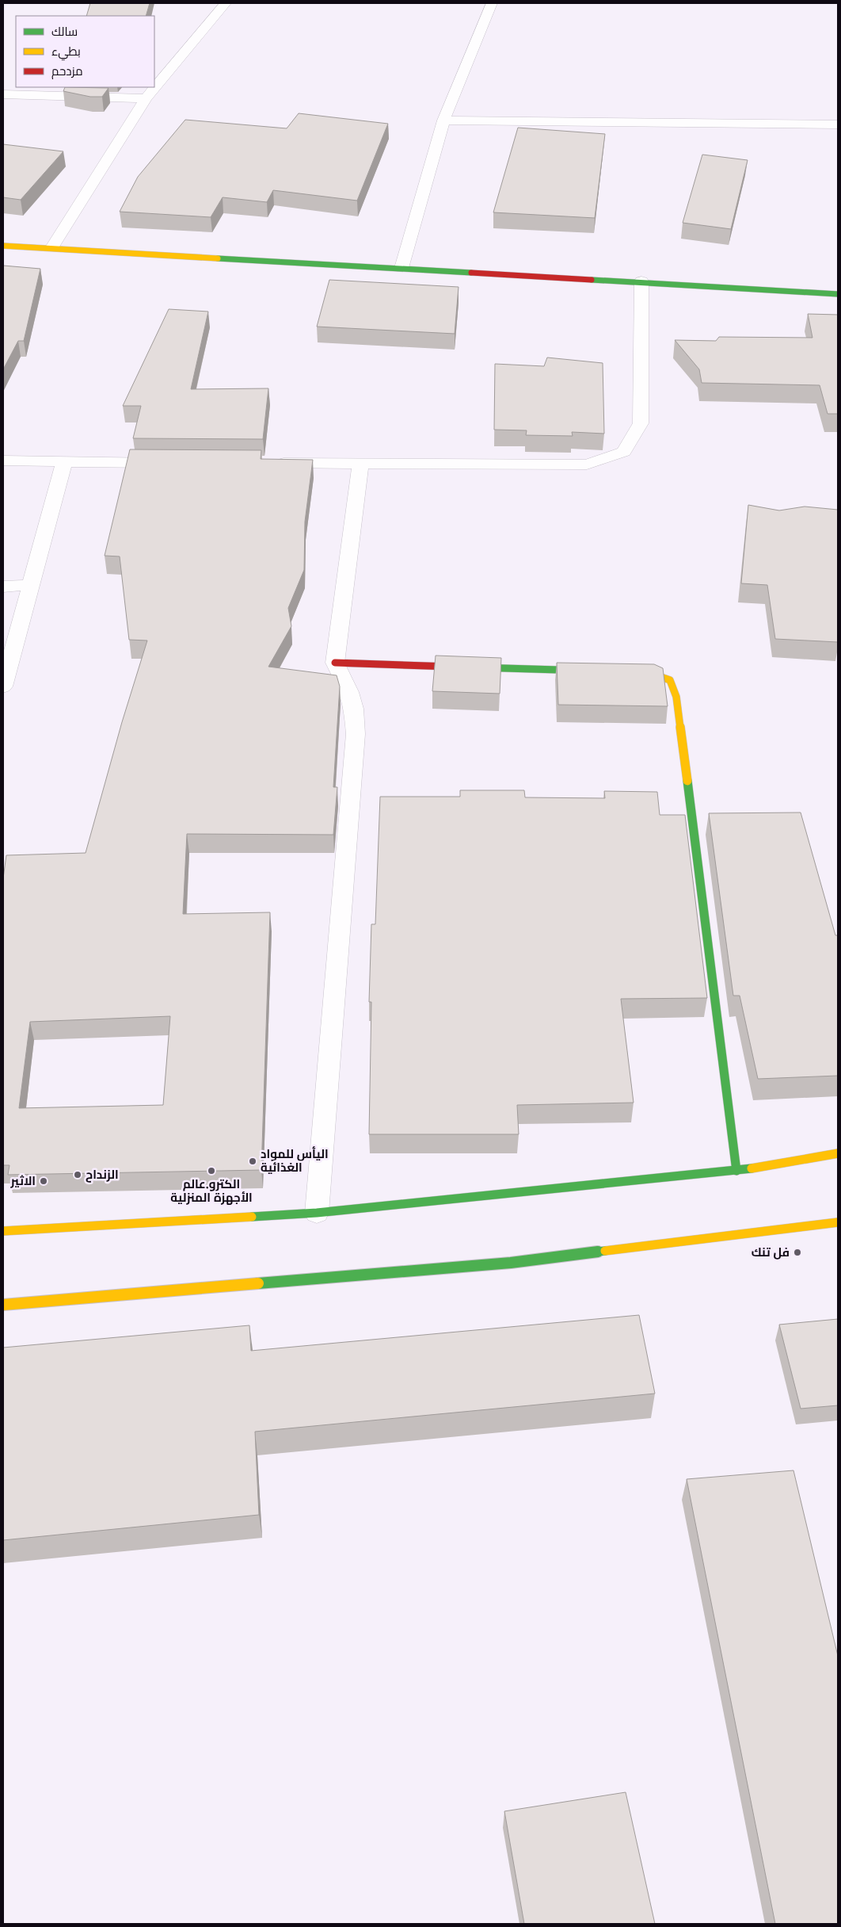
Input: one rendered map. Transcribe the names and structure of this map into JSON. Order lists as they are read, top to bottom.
{
  "places": [
    "اليأس للمواد الغذائية",
    "الكترو.عالم الأجهزة المنزلية",
    "الزنداح",
    "الاثير",
    "فل تنك"
  ],
  "legend": ["سالك", "بطيء", "مزدحم"]
}
